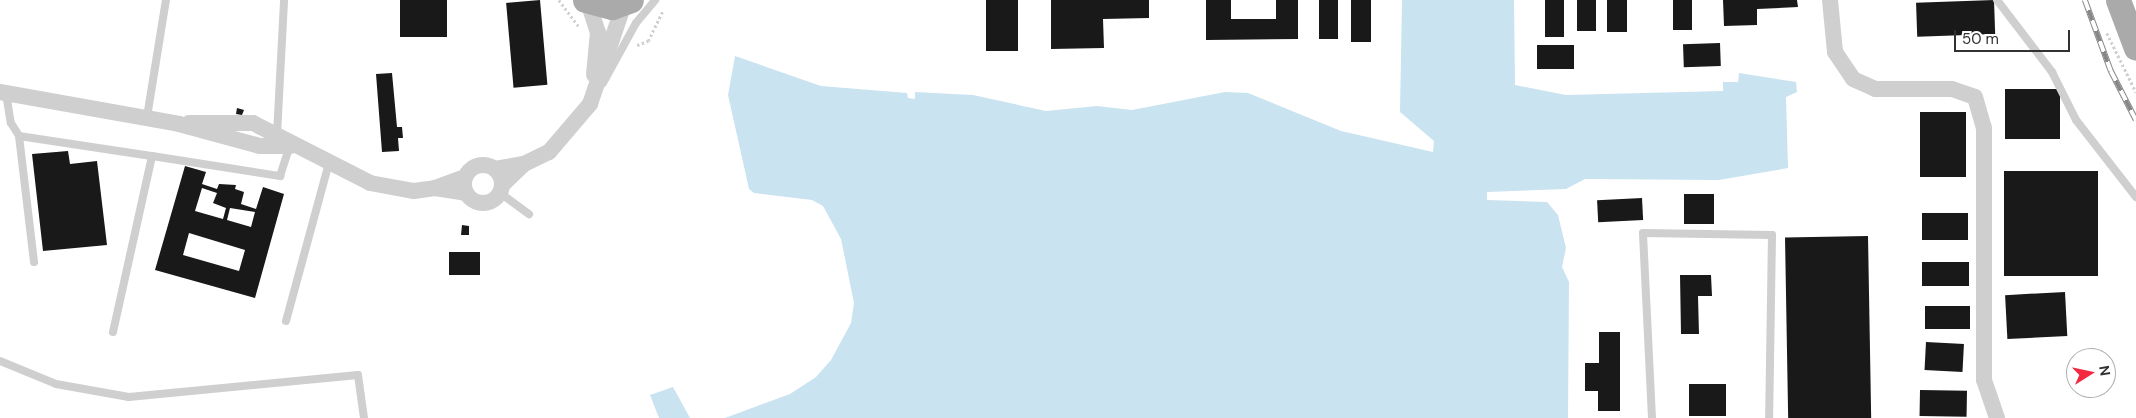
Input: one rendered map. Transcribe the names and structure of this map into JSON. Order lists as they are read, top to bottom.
{
  "scale_bar": "50 m",
  "north": "right"
}
